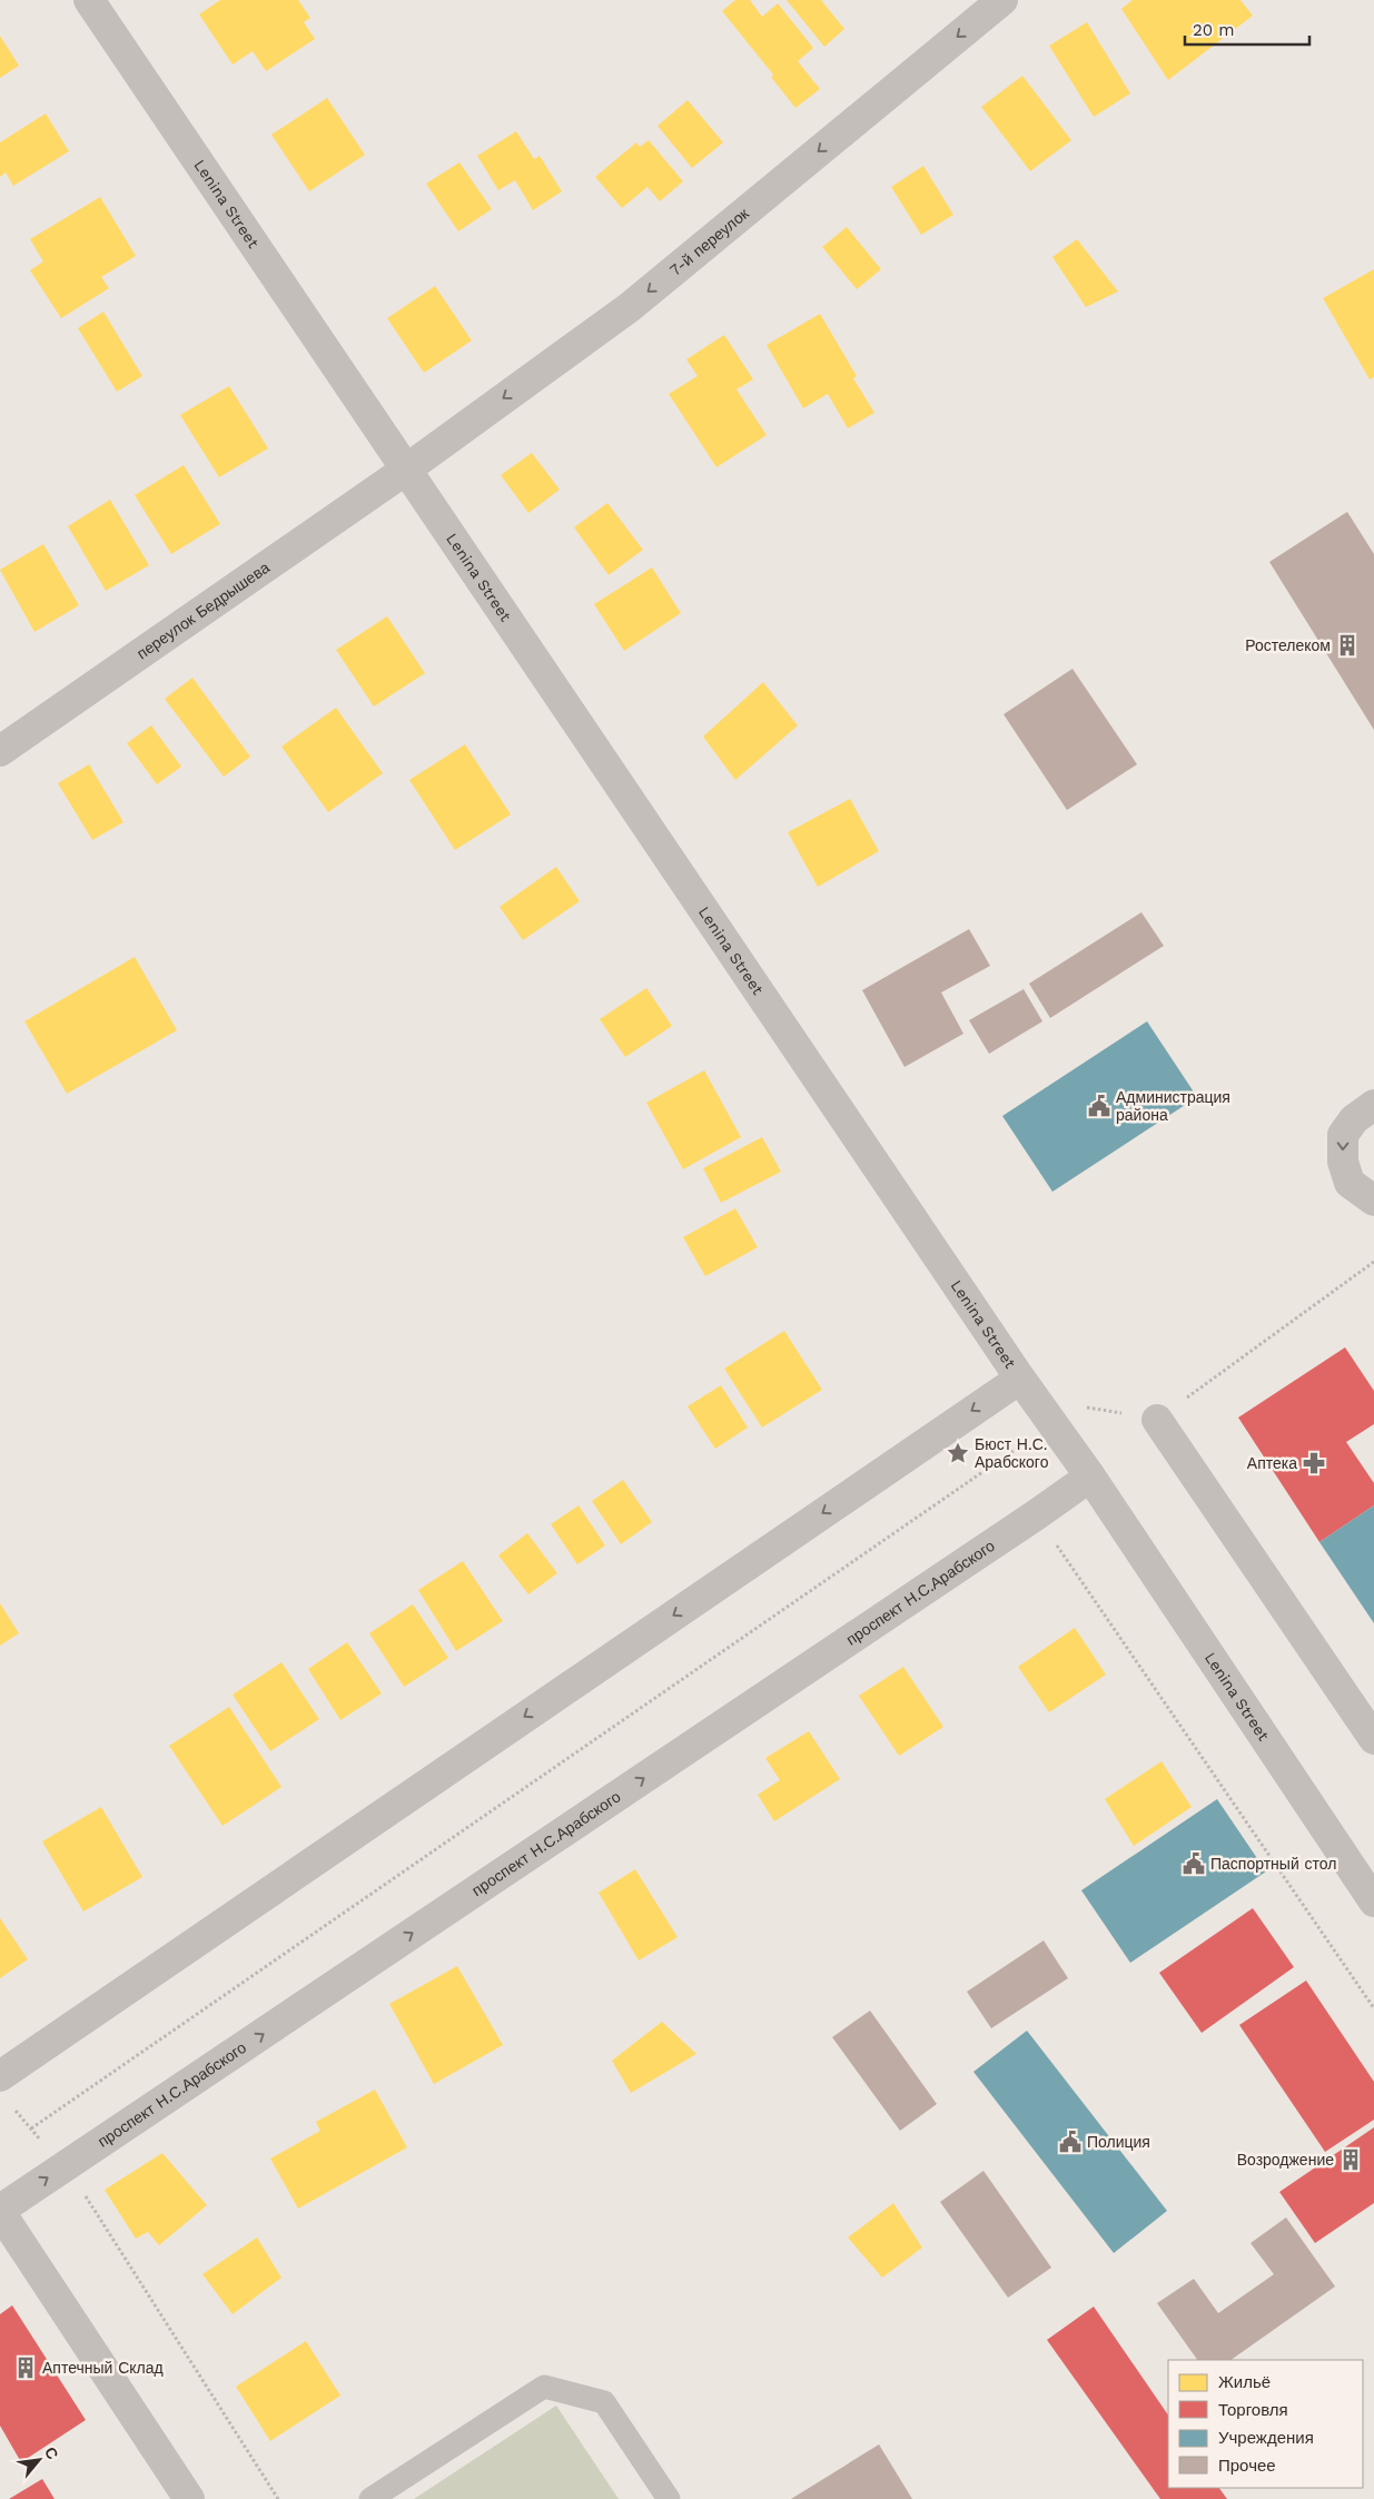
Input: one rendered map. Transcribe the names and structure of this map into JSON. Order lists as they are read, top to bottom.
{
  "streets": {
    "street": [
      "Lenina Street",
      "7-й переулок",
      "переулок Бедрышева",
      "проспект Н.С.Арабского"
    ]
  },
  "crossings": [
    ["Lenina Street", "7-й переулок"],
    ["Lenina Street", "переулок Бедрышева"],
    ["Lenina Street", "проспект Н.С.Арабского"],
    ["7-й переулок", "переулок Бедрышева"]
  ],
  "one_way": ["7-й переулок"],
  "places": {
    "building": ["Ростелеком", "Возроджение", "Аптечный Склад"],
    "public building": ["Администрация района", "Паспортный стол", "Полиция"],
    "place": ["Бюст Н.С. Арабского"],
    "pharmacy": ["Аптека"]
  },
  "legend": [
    "Жильё",
    "Торговля",
    "Учреждения",
    "Прочее"
  ],
  "scale_bar": "20 m",
  "north": "top right"
}
